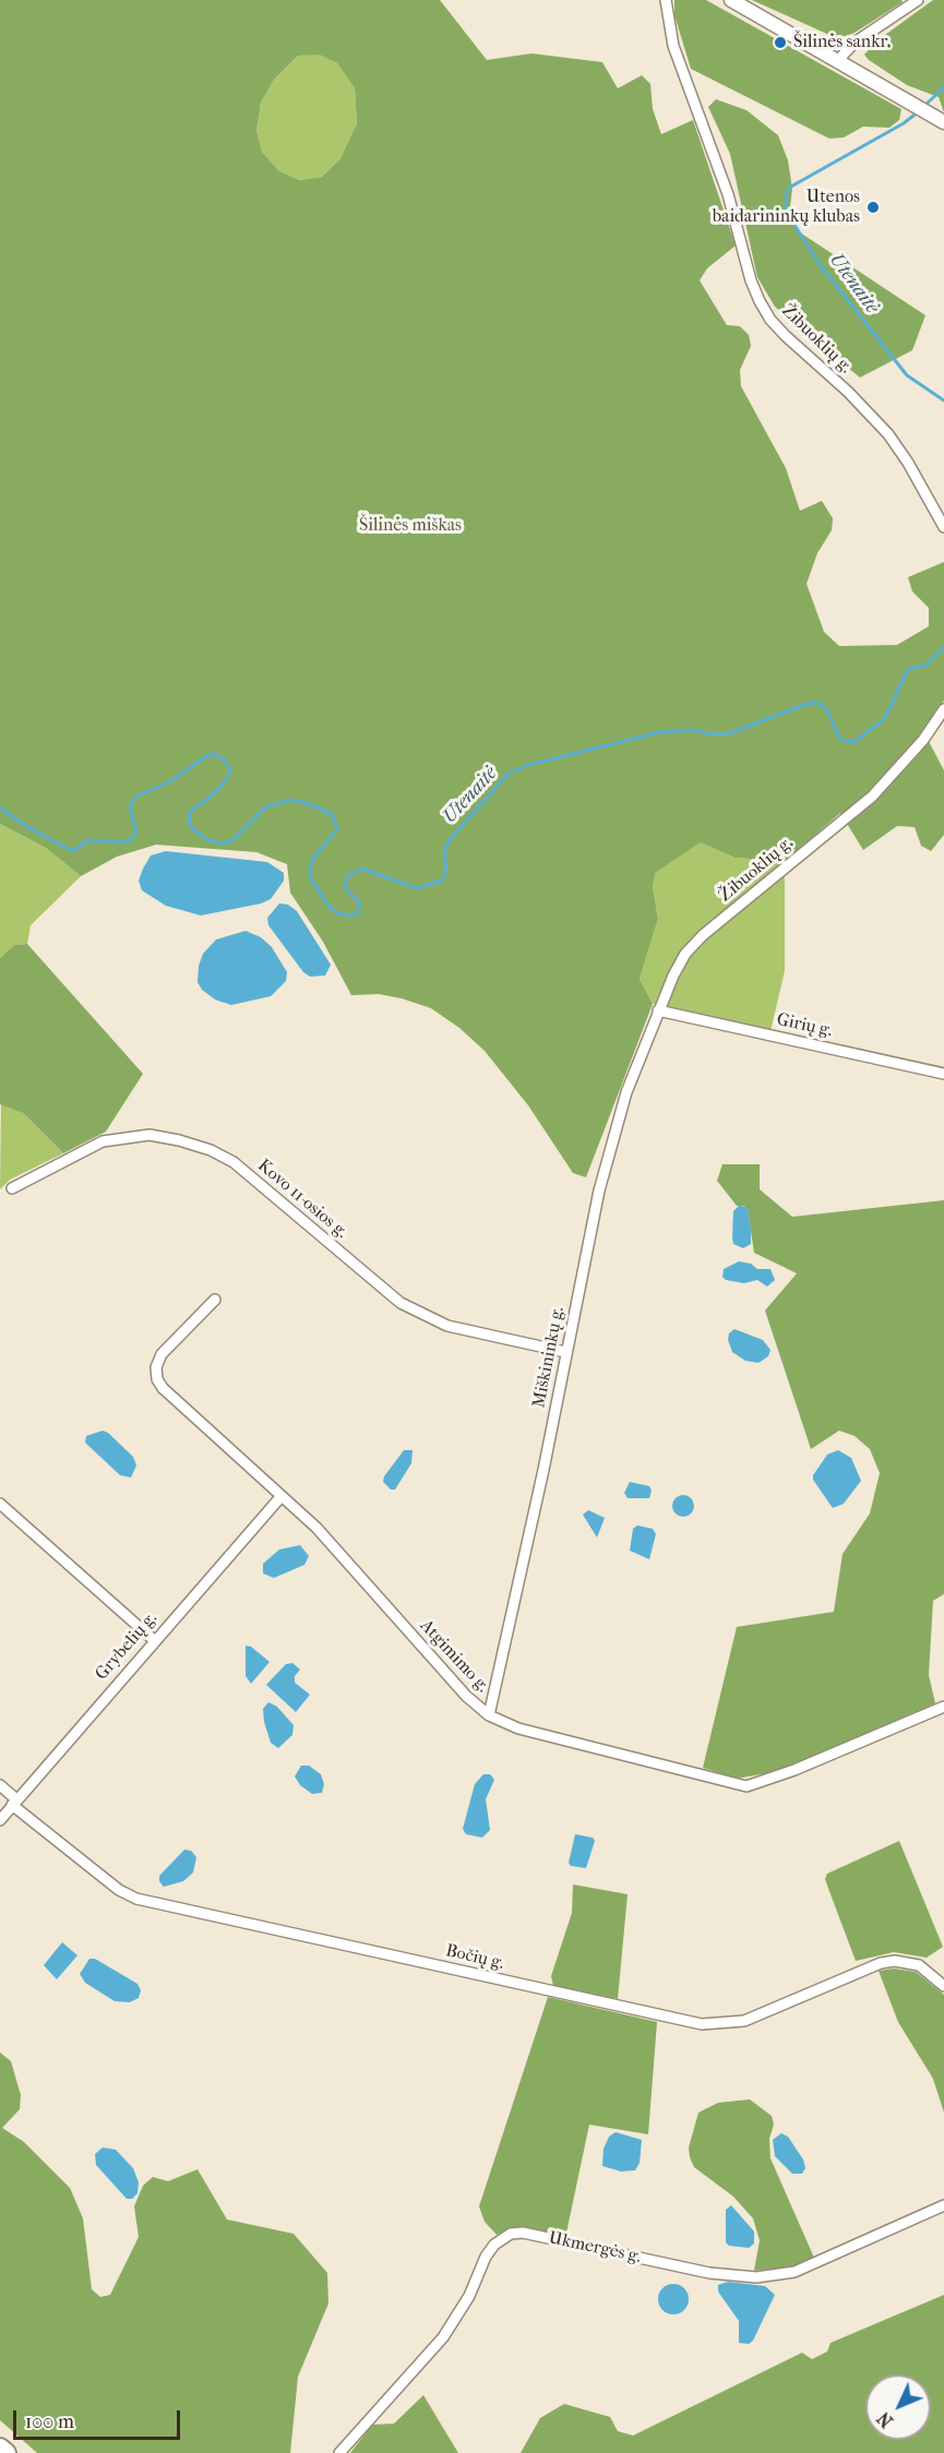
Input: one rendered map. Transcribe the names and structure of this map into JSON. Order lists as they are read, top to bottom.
{
  "streets": {
    "street": [
      "Žibuoklių g.",
      "Girių g.",
      "Kovo 11-osios g.",
      "Miškininkų g.",
      "Grybelių g.",
      "Atgimimo g.",
      "Bočių g.",
      "Ukmergės g."
    ]
  },
  "crossings": [
    ["Žibuoklių g.", "Girių g."],
    ["Žibuoklių g.", "Miškininkų g."],
    ["Girių g.", "Miškininkų g."],
    ["Kovo 11-osios g.", "Miškininkų g."],
    ["Miškininkų g.", "Atgimimo g."],
    ["Grybelių g.", "Atgimimo g."],
    ["Grybelių g.", "Bočių g."]
  ],
  "water": ["Utenaitė"],
  "parks": ["Šilinės miškas"],
  "places": ["Šilinės sankr.", "Utenos baidarininkų klubas"],
  "scale_bar": "100 m",
  "north": "bottom left"
}
